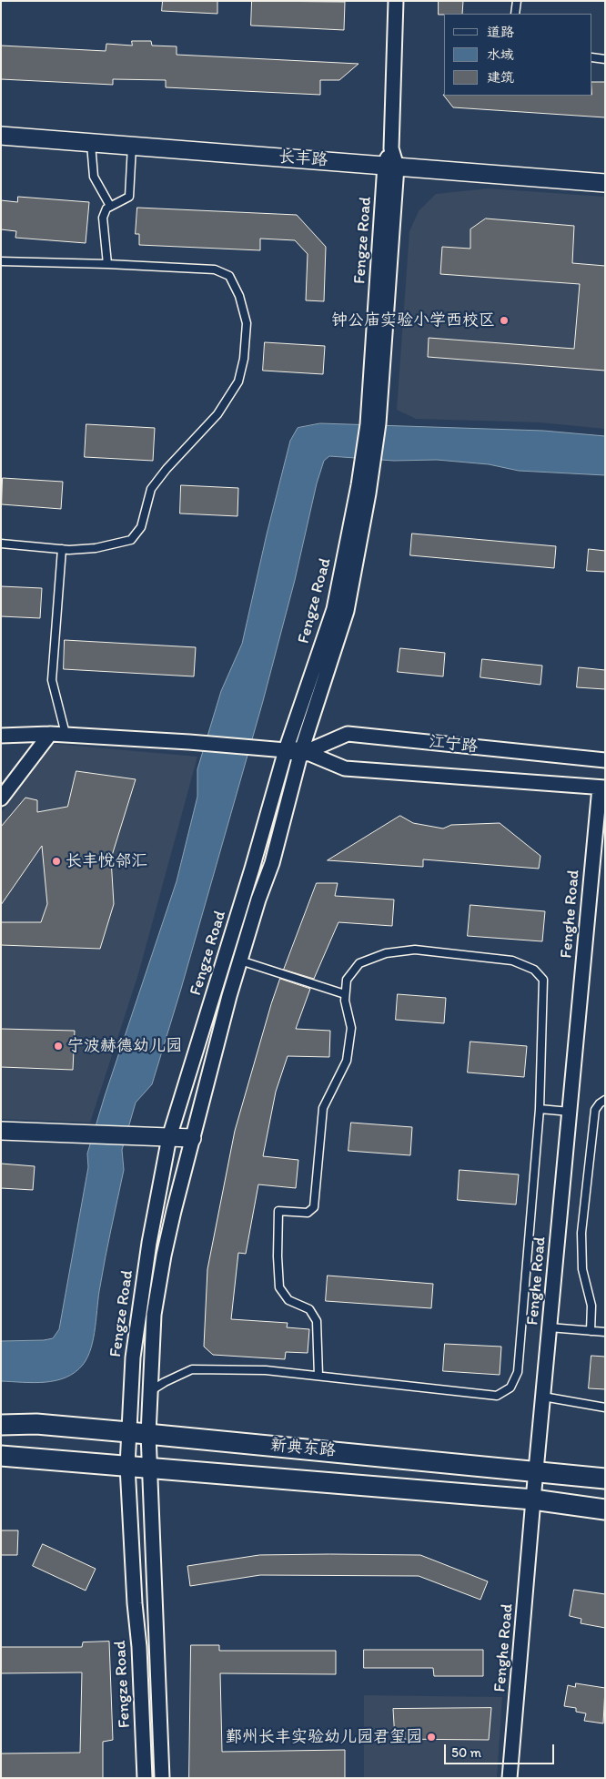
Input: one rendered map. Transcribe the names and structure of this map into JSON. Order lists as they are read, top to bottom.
{
  "streets": {
    "main road": ["新典东路"],
    "street": [
      "长丰路",
      "Fengze Road",
      "江宁路",
      "Fenghe Road"
    ]
  },
  "crossings": [
    ["长丰路", "Fengze Road"],
    ["Fengze Road", "江宁路"],
    ["Fengze Road", "新典东路"],
    ["江宁路", "Fenghe Road"],
    ["Fenghe Road", "新典东路"]
  ],
  "places": [
    "钟公庙实验小学西校区",
    "长丰悦邻汇",
    "宁波赫德幼儿园",
    "鄞州长丰实验幼儿园君玺园"
  ],
  "legend": ["道路", "水域", "建筑"],
  "scale_bar": "50 m"
}
